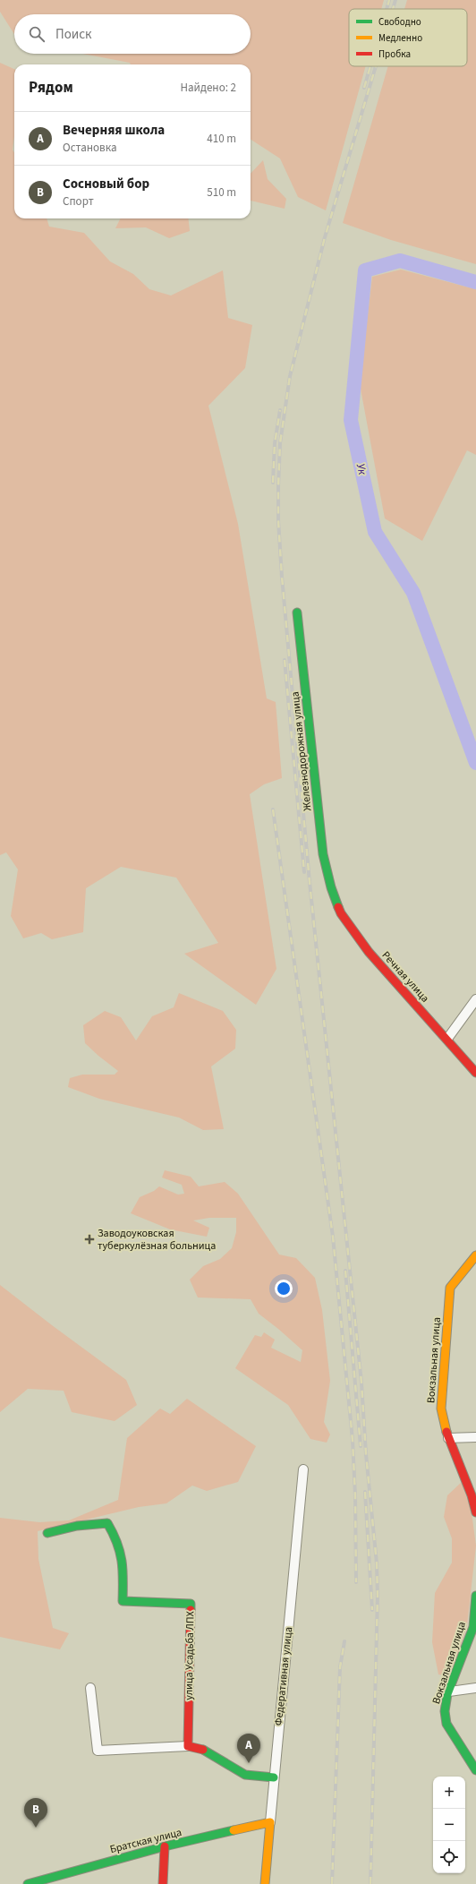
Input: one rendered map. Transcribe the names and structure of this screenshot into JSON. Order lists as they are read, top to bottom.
{
  "streets": {
    "street": [
      "Железнодорожная улица",
      "Речная улица",
      "Вокзальная улица",
      "улица Усадьба ЛПХ",
      "Федеративная улица",
      "Братская улица"
    ]
  },
  "crossings": [
    ["Железнодорожная улица", "Речная улица"],
    ["Федеративная улица", "Братская улица"]
  ],
  "water": ["Ук"],
  "places": {
    "health": ["Заводоуковская туберкулёзная больница"]
  },
  "legend": ["Свободно", "Медленно", "Пробка"],
  "page": {
    "search": "Поиск",
    "heading": ["Рядом", "Найдено: 2"],
    "list": [
      {
        "mark": "A",
        "name": "Вечерняя школа",
        "note": "Остановка",
        "value": "410 m"
      },
      {
        "mark": "B",
        "name": "Сосновый бор",
        "note": "Спорт",
        "value": "510 m"
      }
    ],
    "pins": ["A", "B"],
    "map_buttons": ["+", "−"]
  }
}
